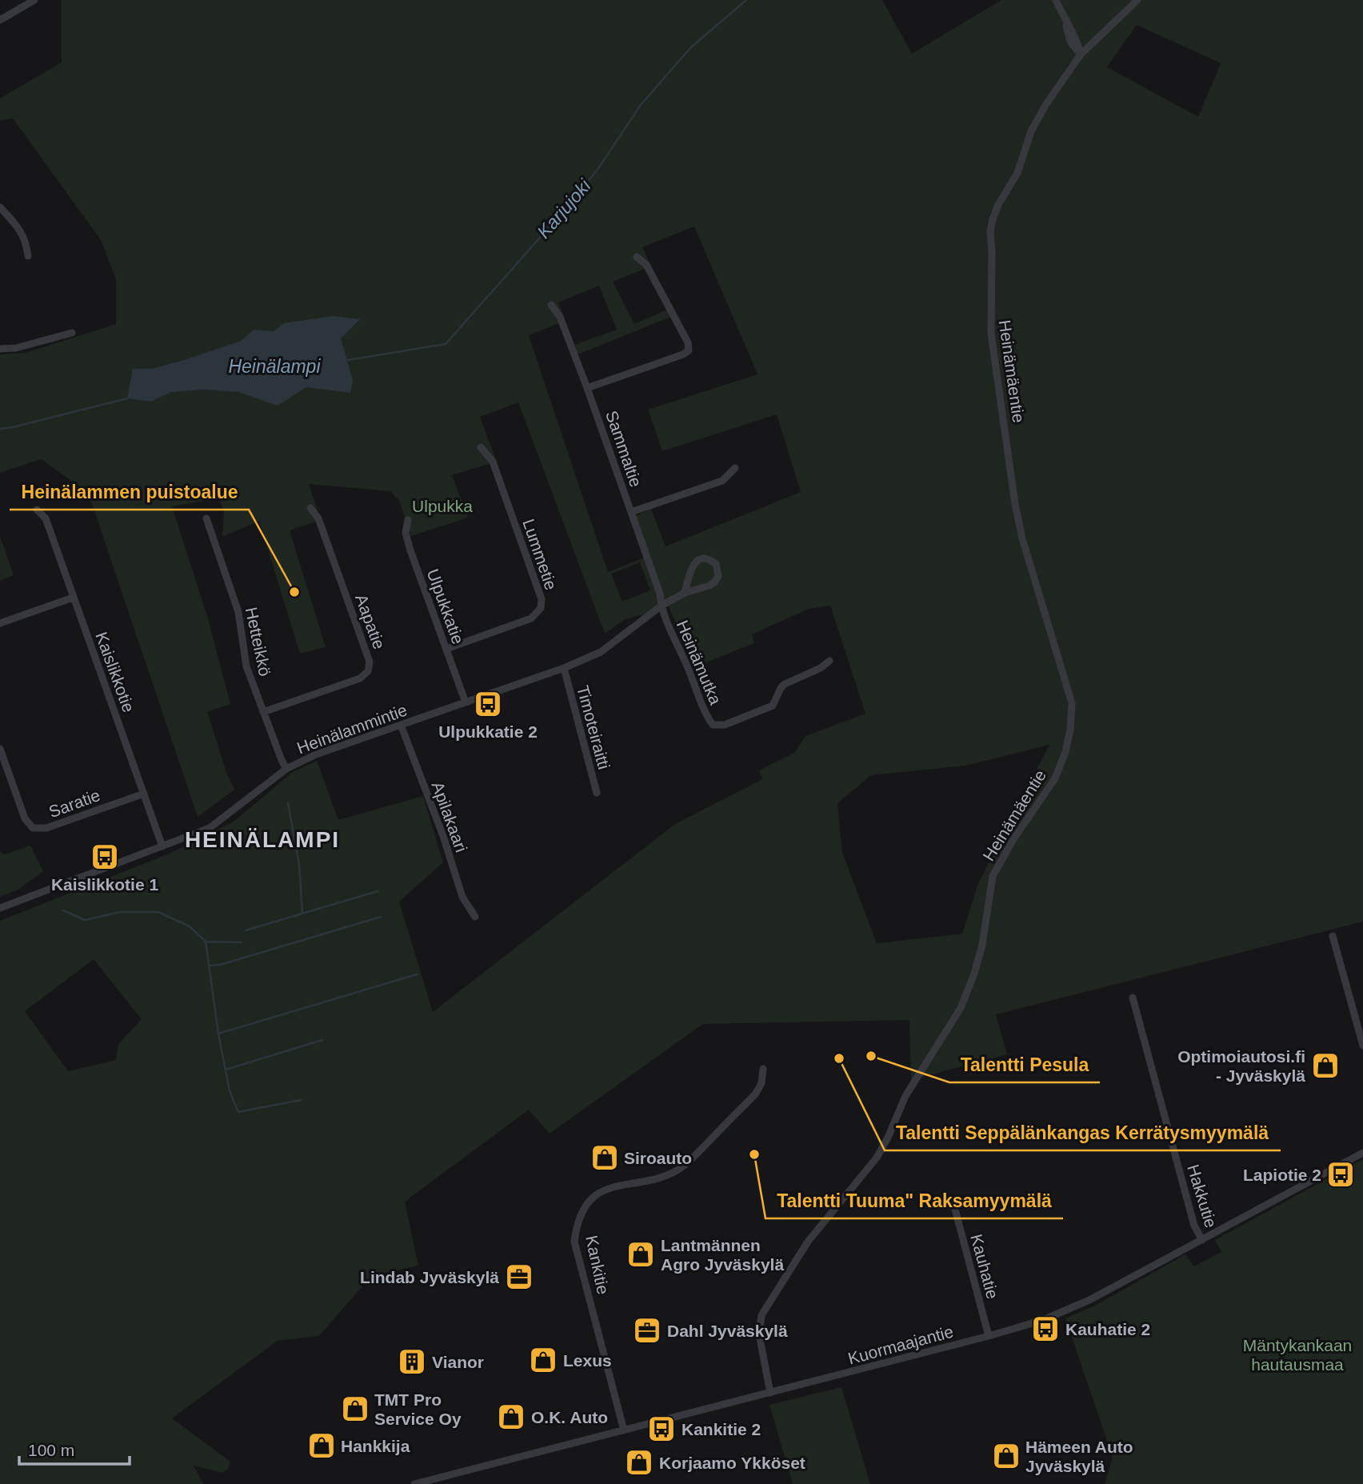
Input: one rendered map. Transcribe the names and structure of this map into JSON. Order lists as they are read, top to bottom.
{
  "streets": {
    "street": [
      "Heinämäentie",
      "Sammaltie",
      "Lummetie",
      "Ulpukkatie",
      "Aapatie",
      "Hetteikkö",
      "Heinämutka",
      "Kaislikkotie",
      "Timoteiraitti",
      "Heinälammintie",
      "Saratie",
      "Apilakaari",
      "Hakkutie",
      "Kankitie",
      "Kauhatie",
      "Kuormaajantie"
    ]
  },
  "crossings": [
    ["Heinämäentie", "Kuormaajantie"],
    ["Sammaltie", "Heinämutka"],
    ["Sammaltie", "Heinälammintie"],
    ["Lummetie", "Ulpukkatie"],
    ["Ulpukkatie", "Heinälammintie"],
    ["Aapatie", "Hetteikkö"],
    ["Hetteikkö", "Heinälammintie"],
    ["Heinämutka", "Heinälammintie"],
    ["Kaislikkotie", "Heinälammintie"],
    ["Kaislikkotie", "Saratie"],
    ["Timoteiraitti", "Heinälammintie"],
    ["Heinälammintie", "Apilakaari"],
    ["Hakkutie", "Kuormaajantie"],
    ["Kankitie", "Kuormaajantie"],
    ["Kauhatie", "Kuormaajantie"]
  ],
  "districts": ["HEINÄLAMPI"],
  "water": ["Karjujoki", "Heinälampi"],
  "parks": ["Ulpukka", "Mäntykankaan hautausmaa"],
  "places": {
    "other": [
      "Heinälammen puistoalue",
      "Talentti Pesula",
      "Talentti Seppälänkangas Kerrätysmyymälä",
      "Talentti Tuuma\" Raksamyymälä"
    ],
    "bus stop": [
      "Ulpukkatie 2",
      "Kaislikkotie 1",
      "Lapiotie 2",
      "Kauhatie 2",
      "Kankitie 2"
    ],
    "shop": [
      "Optimoiautosi.fi - Jyväskylä",
      "Siroauto",
      "Lantmännen Agro Jyväskylä",
      "Lexus",
      "TMT Pro Service Oy",
      "O.K. Auto",
      "Hankkija",
      "Hämeen Auto Jyväskylä",
      "Korjaamo Ykköset"
    ],
    "office": ["Lindab Jyväskylä", "Dahl Jyväskylä"],
    "building": ["Vianor"]
  },
  "scale_bar": "100 m"
}
